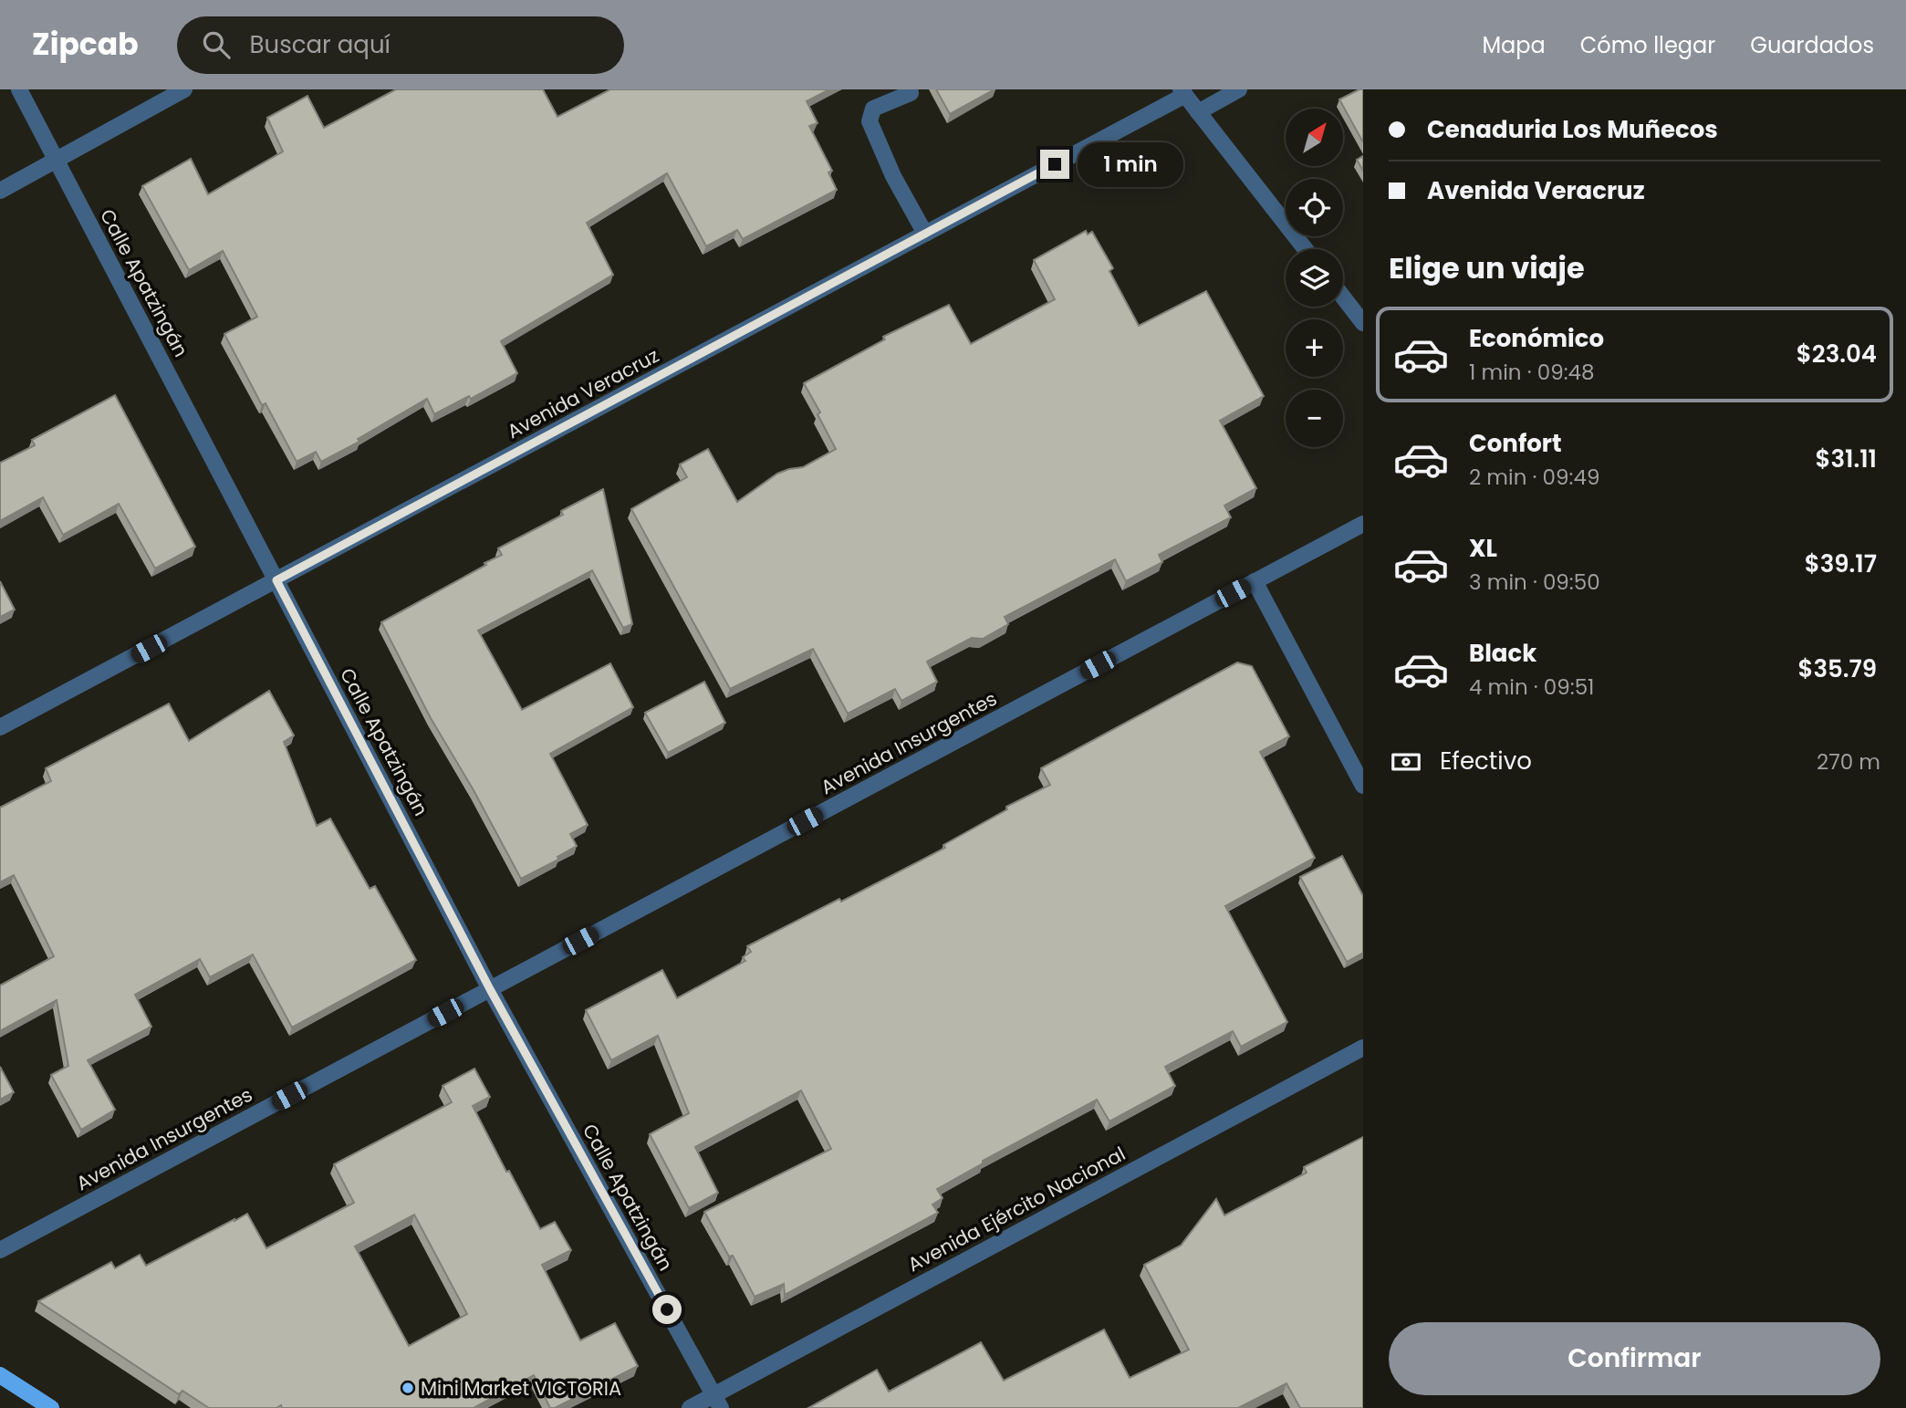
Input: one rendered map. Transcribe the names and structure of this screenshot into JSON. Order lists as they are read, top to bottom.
{
  "streets": {
    "street": [
      "Calle Apatzingán",
      "Avenida Veracruz",
      "Avenida Insurgentes",
      "Avenida Ejército Nacional"
    ]
  },
  "crossings": [
    ["Calle Apatzingán", "Avenida Veracruz"],
    ["Calle Apatzingán", "Avenida Insurgentes"],
    ["Calle Apatzingán", "Avenida Ejército Nacional"]
  ],
  "places": ["Mini Market VICTORIA"],
  "north": "top right",
  "page": {
    "header": "Zipcab",
    "search": "Buscar aquí",
    "nav": ["Mapa", "Cómo llegar", "Guardados"],
    "banner": ["Cenaduria Los Muñecos", "Avenida Veracruz"],
    "map_buttons": ["+", "−"],
    "bubble": "1 min",
    "heading": "Elige un viaje",
    "list": [
      {
        "name": "Económico",
        "note": "1 min · 09:48",
        "value": "$23.04"
      },
      {
        "name": "Confort",
        "note": "2 min · 09:49",
        "value": "$31.11"
      },
      {
        "name": "XL",
        "note": "3 min · 09:50",
        "value": "$39.17"
      },
      {
        "name": "Black",
        "note": "4 min · 09:51",
        "value": "$35.79"
      }
    ],
    "pay": ["Efectivo", "270 m"],
    "buttons": "Confirmar"
  }
}
